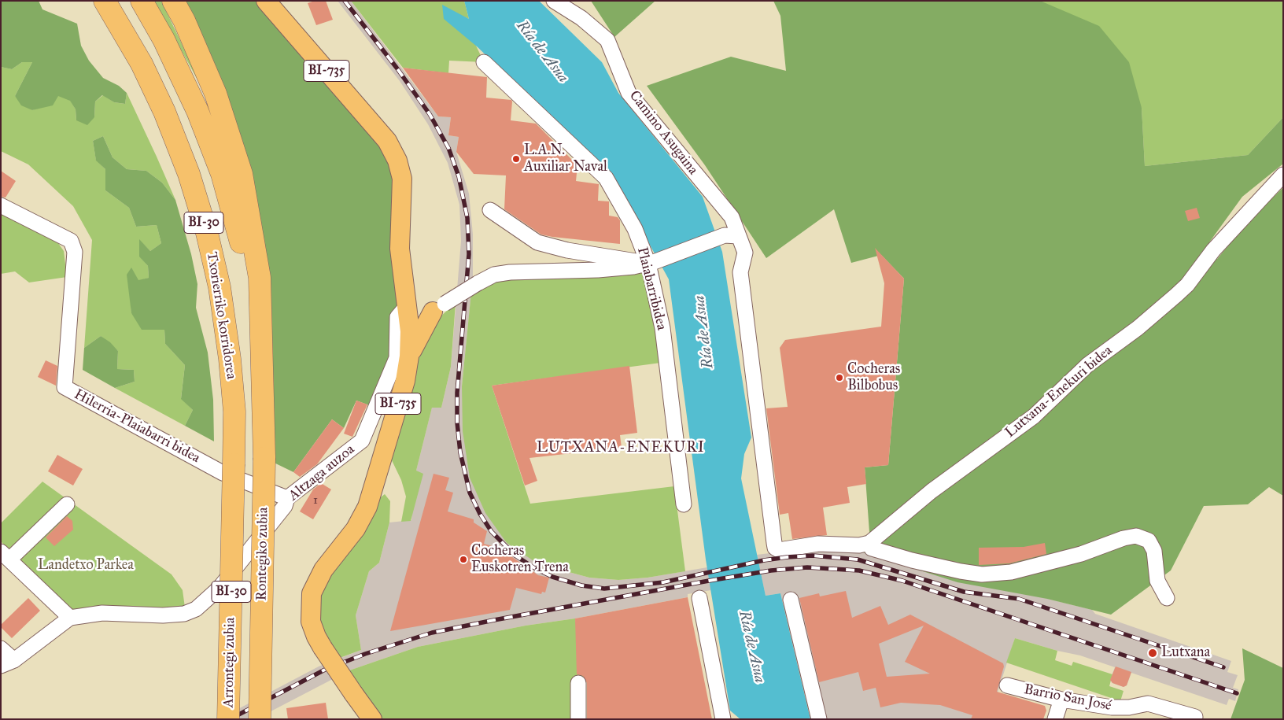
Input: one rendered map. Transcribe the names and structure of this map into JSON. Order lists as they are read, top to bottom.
{
  "streets": {
    "highway": [
      "BI-30",
      "Txorierriko korridorea",
      "Rontegiko zubia",
      "Arrontegi zubia"
    ],
    "main road": ["BI-735"],
    "street": [
      "Camino Asugaina",
      "Plaiabarribidea",
      "Lutxana-Enekuri bidea",
      "Hilerria-Plaiabarri bidea",
      "Altzaga auzoa",
      "Barrio San José"
    ]
  },
  "crossings": [
    ["BI-735", "Altzaga auzoa"],
    ["Camino Asugaina", "Lutxana-Enekuri bidea"],
    ["BI-30", "Rontegiko zubia"],
    ["Txorierriko korridorea", "Arrontegi zubia"],
    ["Hilerria-Plaiabarri bidea", "Altzaga auzoa"]
  ],
  "districts": ["LUTXANA-ENEKURI"],
  "water": ["Ría de Asua"],
  "parks": ["Landetxo Parkea"],
  "places": [
    "L.A.N. Auxiliar Naval",
    "Cocheras Bilbobus",
    "Cocheras Euskotren Trena",
    "Lutxana"
  ],
  "house_numbers": ["1"]
}
